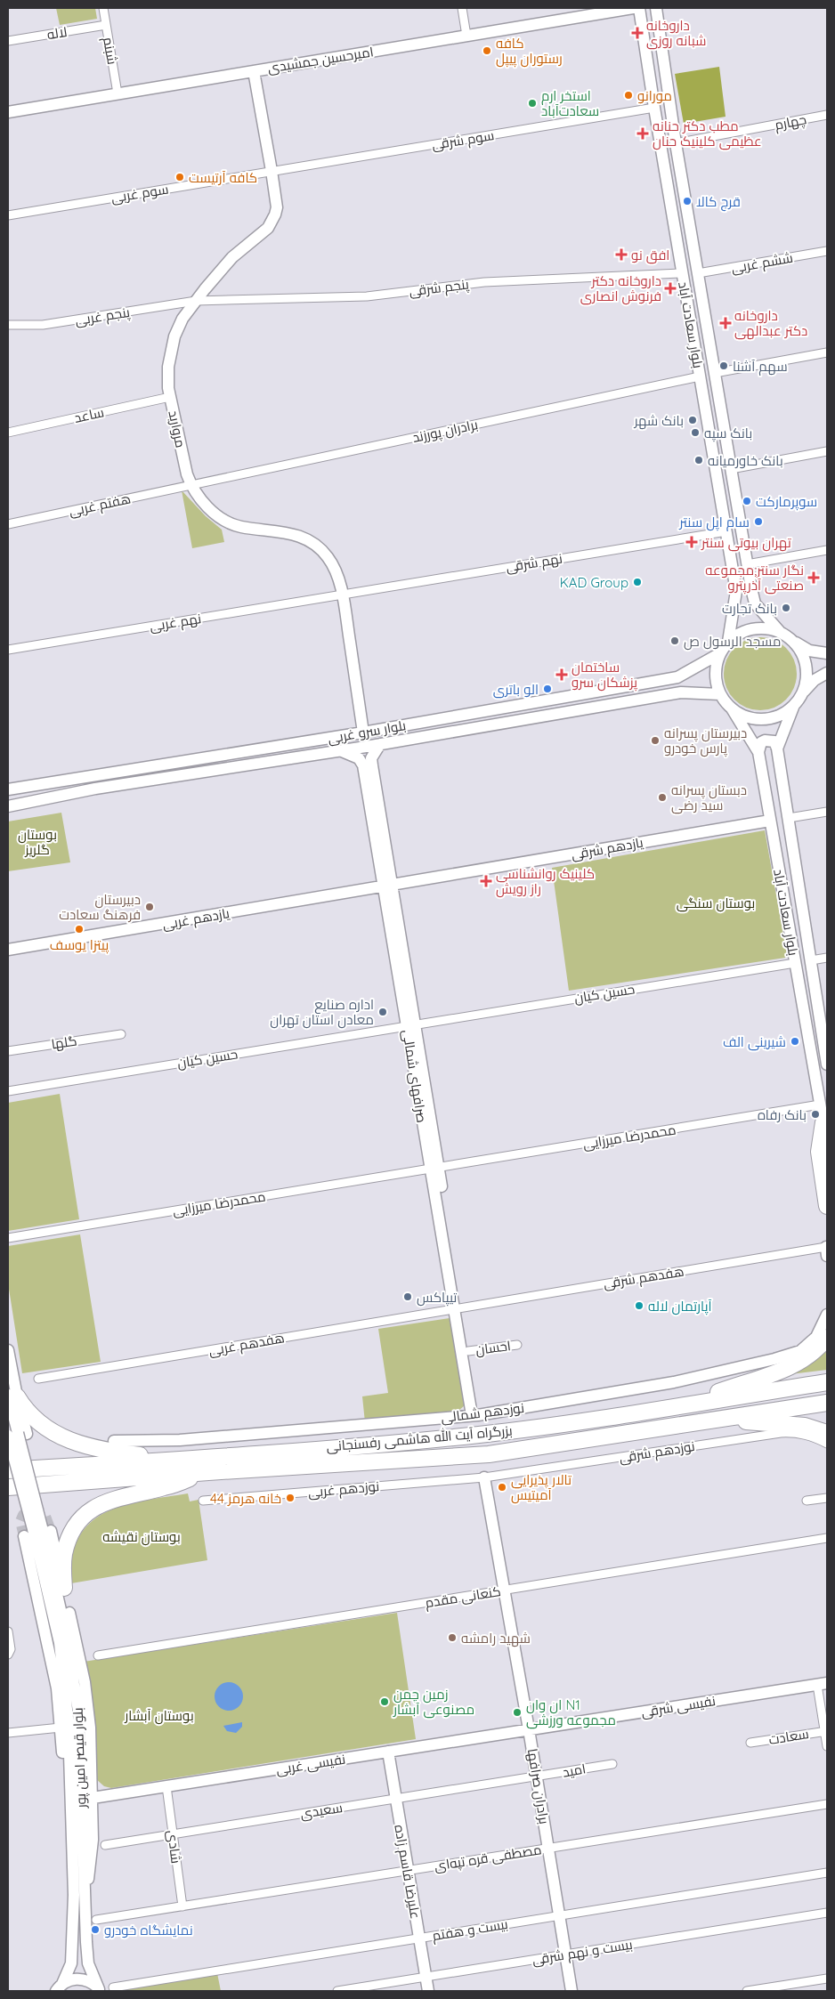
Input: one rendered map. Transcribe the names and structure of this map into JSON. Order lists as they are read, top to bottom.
{
  "streets": {
    "highway": ["بزرگراه آیت الله هاشمی رفسنجانی"],
    "main road": [
      "امیرحسین جمشیدی",
      "بلوار سعادت آباد",
      "مروارید",
      "بلوار سرو غربی",
      "یازدهم شرقی",
      "یازدهم غربی",
      "صرافهای شمالی",
      "نوزدهم شمالی",
      "نفیسی شرقی",
      "بلوار قیصر امین پور",
      "نفیسی غربی",
      "برادران صرافها",
      "علیرضا قاسم زاده"
    ],
    "street": [
      "لاله",
      "شبنم",
      "چهارم",
      "سوم شرقی",
      "سوم غربی",
      "ششم غربی",
      "پنجم شرقی",
      "پنجم غربی",
      "ساعد",
      "برادران پورزند",
      "هفتم غربی",
      "نهم شرقی",
      "نهم غربی",
      "حسین کیان",
      "گلها",
      "محمدرضا میرزایی",
      "هفدهم شرقی",
      "هفدهم غربی",
      "احسان",
      "نوزدهم شرقی",
      "نوزدهم غربی",
      "کنعانی مقدم",
      "سعادت",
      "امید",
      "سعیدی",
      "شادی",
      "مصطفی قره تپه‌ای",
      "بیست و هفتم",
      "بیست و نهم شرقی"
    ]
  },
  "crossings": [
    ["لاله", "شبنم"],
    ["شبنم", "امیرحسین جمشیدی"],
    ["امیرحسین جمشیدی", "مروارید"],
    ["چهارم", "بلوار سعادت آباد"],
    ["سوم شرقی", "سوم غربی"],
    ["سوم شرقی", "بلوار سعادت آباد"],
    ["سوم شرقی", "مروارید"],
    ["سوم غربی", "مروارید"],
    ["ششم غربی", "بلوار سعادت آباد"],
    ["پنجم شرقی", "پنجم غربی"],
    ["پنجم شرقی", "بلوار سعادت آباد"],
    ["پنجم شرقی", "مروارید"],
    ["پنجم غربی", "مروارید"],
    ["بلوار سعادت آباد", "برادران پورزند"],
    ["بلوار سعادت آباد", "نهم شرقی"],
    ["بلوار سعادت آباد", "بلوار سرو غربی"],
    ["بلوار سعادت آباد", "یازدهم شرقی"],
    ["بلوار سعادت آباد", "حسین کیان"],
    ["بلوار سعادت آباد", "محمدرضا میرزایی"],
    ["ساعد", "مروارید"],
    ["مروارید", "برادران پورزند"],
    ["مروارید", "هفتم غربی"],
    ["مروارید", "نهم شرقی"],
    ["مروارید", "نهم غربی"],
    ["مروارید", "بلوار سرو غربی"],
    ["برادران پورزند", "هفتم غربی"],
    ["نهم شرقی", "نهم غربی"],
    ["بلوار سرو غربی", "صرافهای شمالی"],
    ["یازدهم شرقی", "یازدهم غربی"],
    ["یازدهم شرقی", "صرافهای شمالی"],
    ["یازدهم غربی", "صرافهای شمالی"],
    ["حسین کیان", "صرافهای شمالی"],
    ["صرافهای شمالی", "محمدرضا میرزایی"],
    ["صرافهای شمالی", "هفدهم شرقی"],
    ["صرافهای شمالی", "هفدهم غربی"],
    ["صرافهای شمالی", "احسان"],
    ["صرافهای شمالی", "نوزدهم شمالی"],
    ["هفدهم شرقی", "هفدهم غربی"],
    ["نوزدهم شرقی", "نوزدهم غربی"],
    ["نوزدهم شرقی", "برادران صرافها"],
    ["نوزدهم غربی", "برادران صرافها"],
    ["کنعانی مقدم", "برادران صرافها"],
    ["نفیسی شرقی", "نفیسی غربی"],
    ["نفیسی شرقی", "برادران صرافها"],
    ["نفیسی غربی", "برادران صرافها"],
    ["نفیسی غربی", "شادی"],
    ["نفیسی غربی", "علیرضا قاسم زاده"],
    ["امید", "برادران صرافها"],
    ["امید", "سعیدی"],
    ["برادران صرافها", "سعیدی"],
    ["برادران صرافها", "مصطفی قره تپه‌ای"],
    ["برادران صرافها", "بیست و هفتم"],
    ["برادران صرافها", "بیست و نهم شرقی"],
    ["سعیدی", "شادی"],
    ["سعیدی", "علیرضا قاسم زاده"],
    ["شادی", "مصطفی قره تپه‌ای"],
    ["مصطفی قره تپه‌ای", "علیرضا قاسم زاده"],
    ["علیرضا قاسم زاده", "بیست و هفتم"],
    ["علیرضا قاسم زاده", "بیست و نهم شرقی"]
  ],
  "parks": [
    "بوستان گلریز",
    "بوستان سنگی",
    "بوستان نقیشه",
    "بوستان آبشار"
  ],
  "places": {
    "health": [
      "داروخانه شبانه روزی",
      "مطب دکتر حنانه عظیمی کلینیک حنان",
      "افق نو",
      "داروخانه دکتر فرنوش انصاری",
      "داروخانه دکتر عبدالهی",
      "تهران بیوتی سنتر",
      "نگار سنتر;مجموعه صنعتی آذرپترو",
      "ساختمان پزشکان سرو",
      "کلینیک روانشناسی راز رویش"
    ],
    "other": [
      "کافه رستوران پیپل",
      "مورانو",
      "استخر ارم سعادت‌آباد",
      "کافه آرتیست",
      "قرج کالا",
      "سهم آشنا",
      "بانک شهر",
      "بانک سپه",
      "بانک خاورمیانه",
      "سوپرمارکت",
      "سام اپل سنتر",
      "KAD Group",
      "بانک تجارت",
      "مسجد الرسول ص",
      "الو باتری",
      "دبیرستان پسرانه پارس خودرو",
      "دبستان پسرانه سید رضی",
      "دبیرستان فرهنگ سعادت",
      "پیتزا یوسف",
      "اداره صنایع معادن استان تهران",
      "شیرینی الف",
      "بانک رفاه",
      "تیپاکس",
      "آپارتمان لاله",
      "تالار پذیرایی آمیتیس",
      "خانه هرمز 44",
      "شهید رامشه",
      "زمین چمن مصنوعی آبشار",
      "ان وان N1 مجموعه ورزشی",
      "نمایشگاه خودرو"
    ]
  }
}
